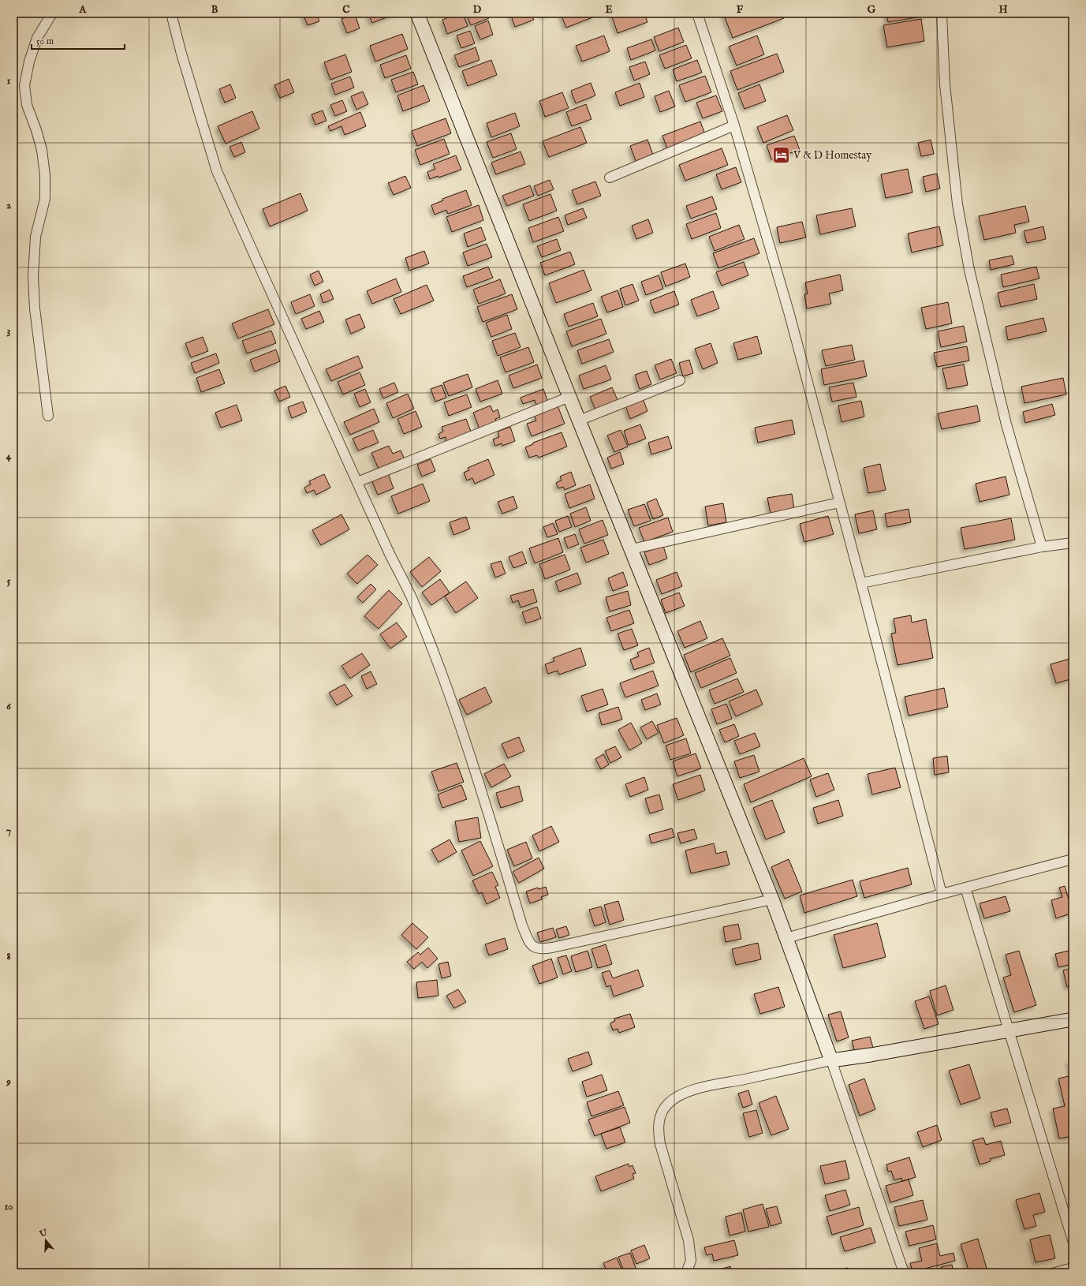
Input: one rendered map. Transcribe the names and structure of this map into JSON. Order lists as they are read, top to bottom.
{
  "places": {
    "hotel": ["V & D Homestay"]
  },
  "scale_bar": "50 m",
  "north": "top",
  "grid": {
    "columns": [
      "A",
      "B",
      "C",
      "D",
      "E",
      "F",
      "G",
      "H"
    ],
    "rows": [
      "1",
      "2",
      "3",
      "4",
      "5",
      "6",
      "7",
      "8",
      "9",
      "10"
    ]
  }
}
